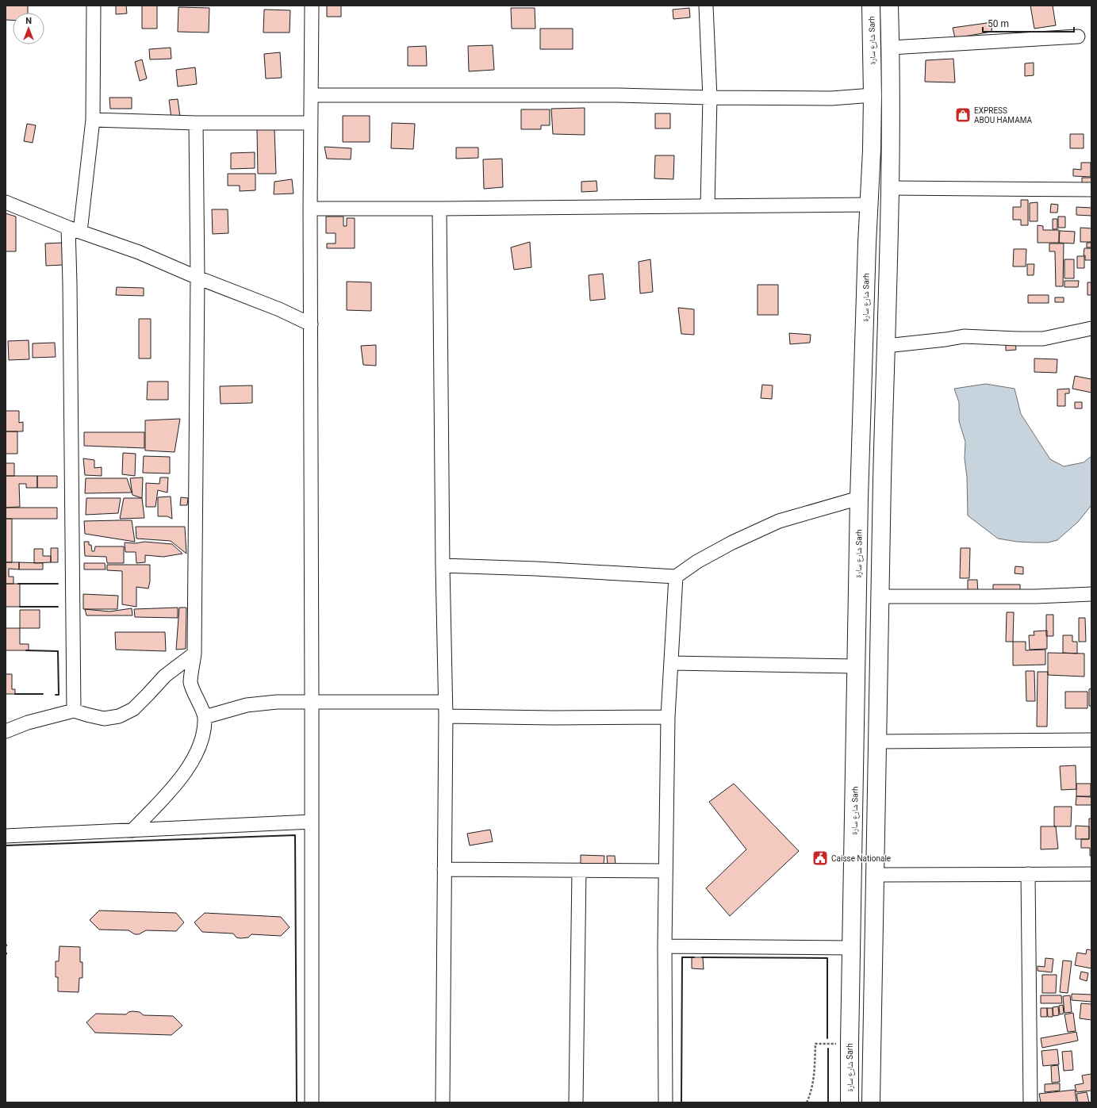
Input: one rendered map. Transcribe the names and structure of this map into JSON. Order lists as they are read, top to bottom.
{
  "streets": {
    "highway": ["شارع سارة Sarh"]
  },
  "places": {
    "shop": ["EXPRESS ABOU HAMAMA"],
    "public building": ["Caisse Nationale"]
  },
  "scale_bar": "50 m",
  "north": "top"
}
